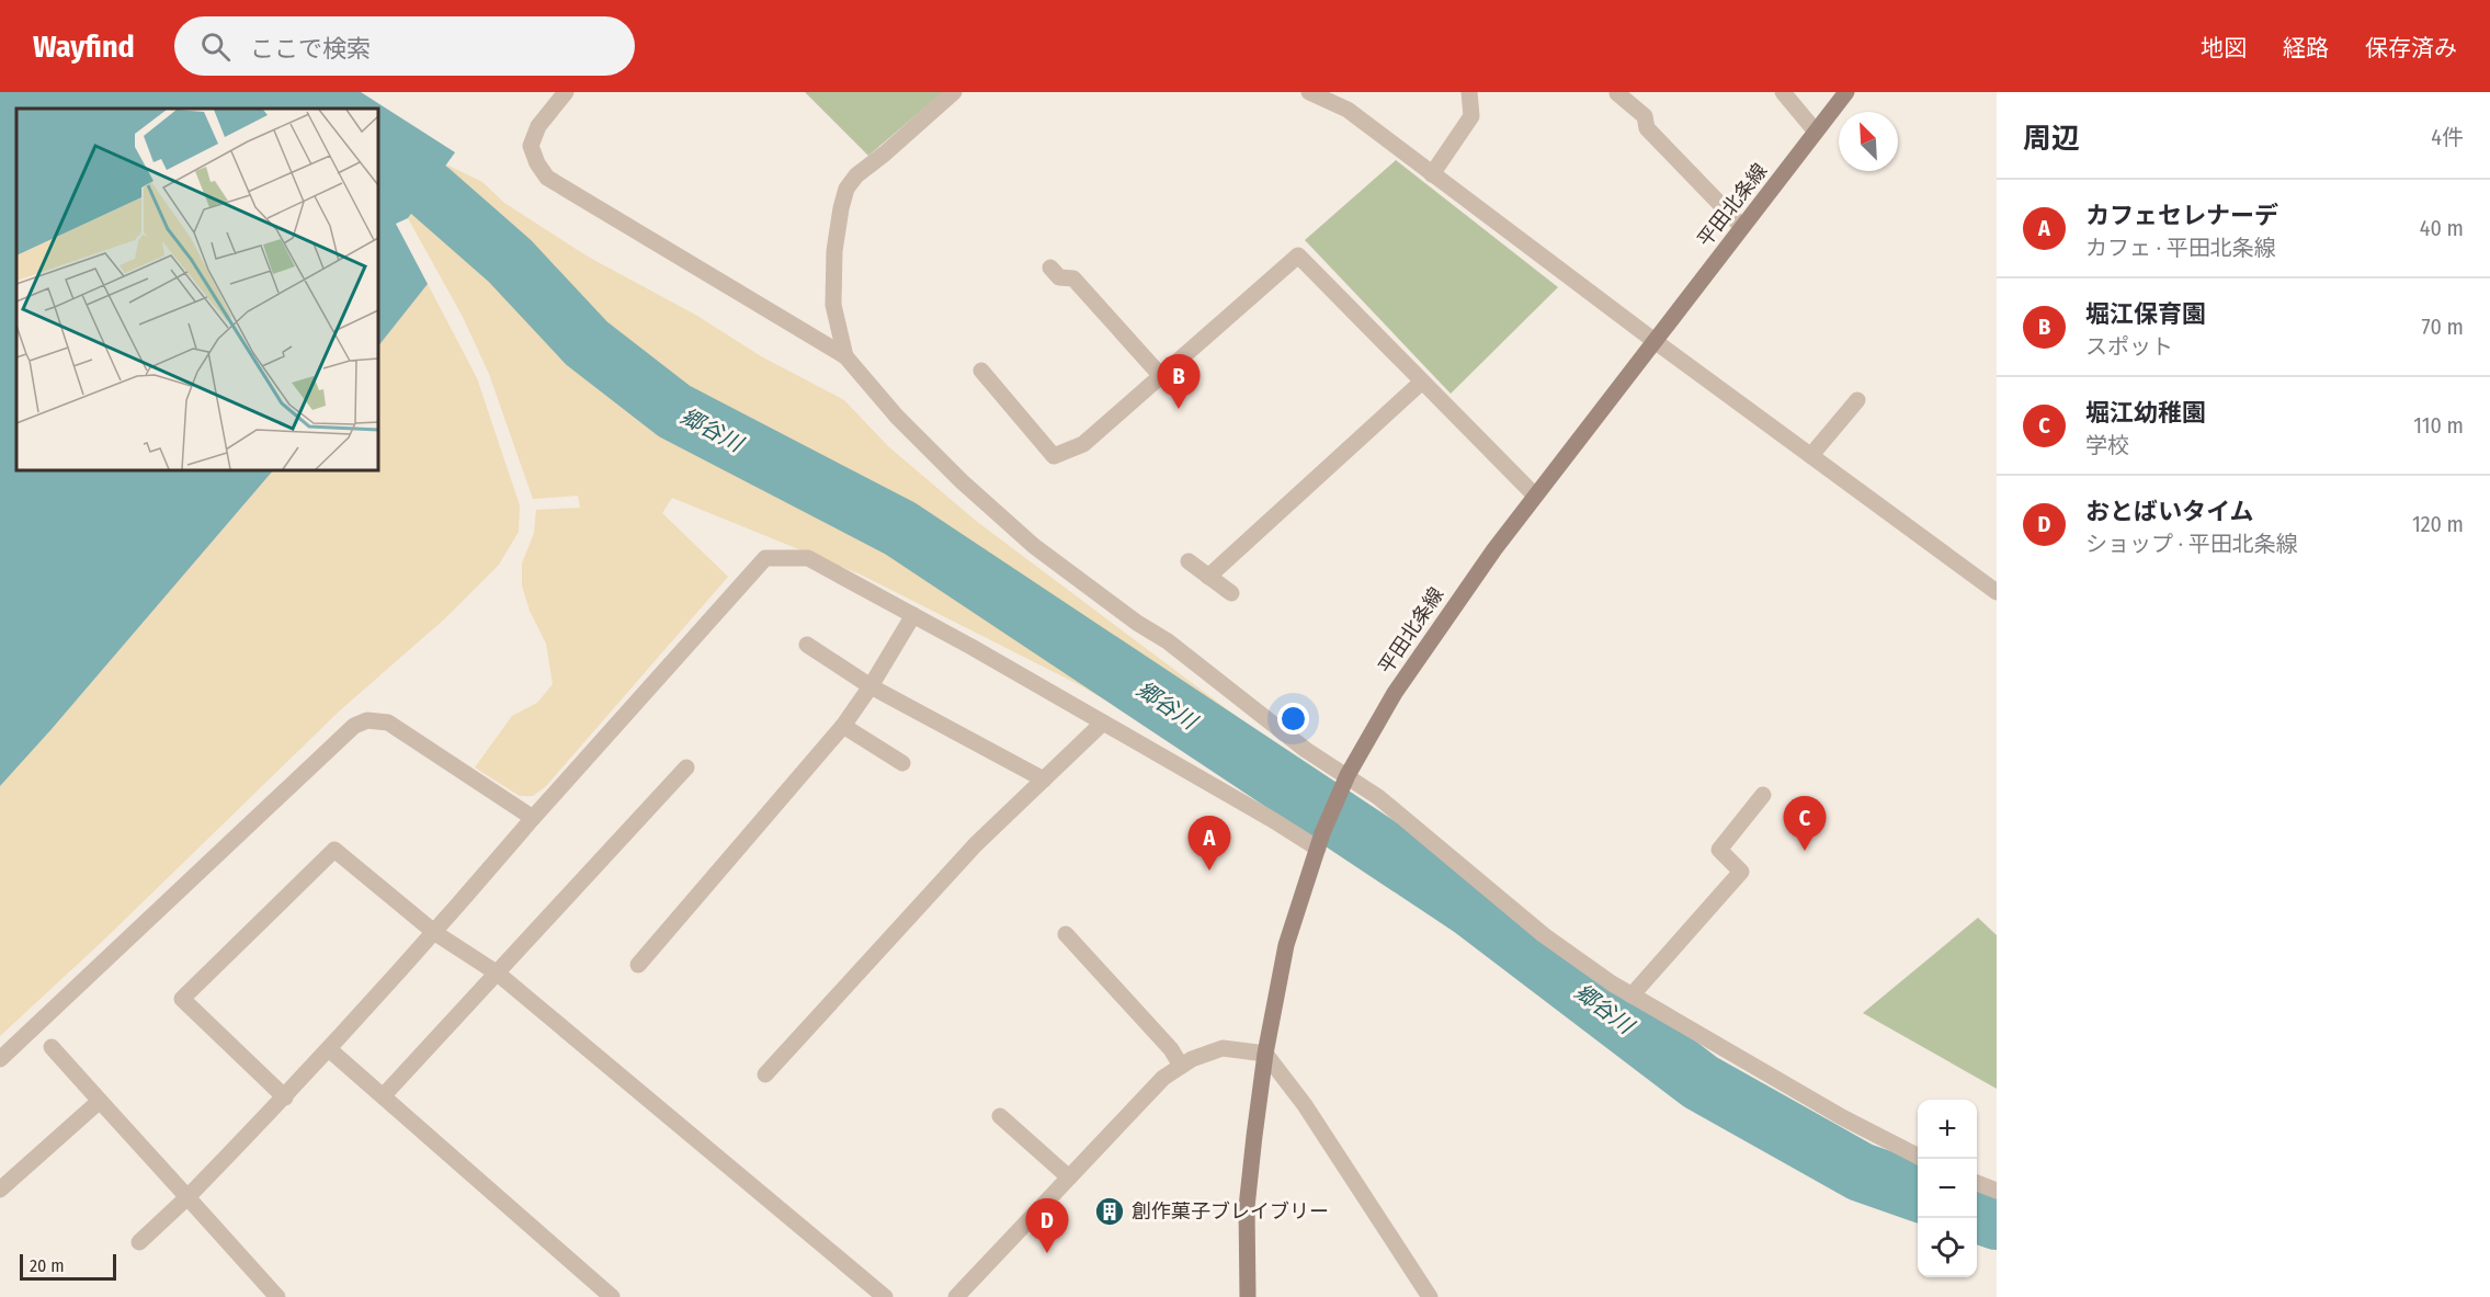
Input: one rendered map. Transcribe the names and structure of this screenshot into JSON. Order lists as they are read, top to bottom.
{
  "streets": {
    "main road": ["平田北条線"]
  },
  "water": ["郷谷川"],
  "places": {
    "building": ["創作菓子ブレイブリー"]
  },
  "scale_bar": "20 m",
  "north": "top left",
  "page": {
    "header": "Wayfind",
    "search": "ここで検索",
    "nav": ["地図", "経路", "保存済み"],
    "heading": ["周辺", "4件"],
    "list": [
      {
        "mark": "A",
        "name": "カフェセレナーデ",
        "note": "カフェ · 平田北条線",
        "value": "40 m"
      },
      {
        "mark": "B",
        "name": "堀江保育園",
        "note": "スポット",
        "value": "70 m"
      },
      {
        "mark": "C",
        "name": "堀江幼稚園",
        "note": "学校",
        "value": "110 m"
      },
      {
        "mark": "D",
        "name": "おとばいタイム",
        "note": "ショップ · 平田北条線",
        "value": "120 m"
      }
    ],
    "pins": [
      "B",
      "C",
      "A",
      "D"
    ],
    "map_buttons": ["+", "−"],
    "scale": "20 m"
  }
}
